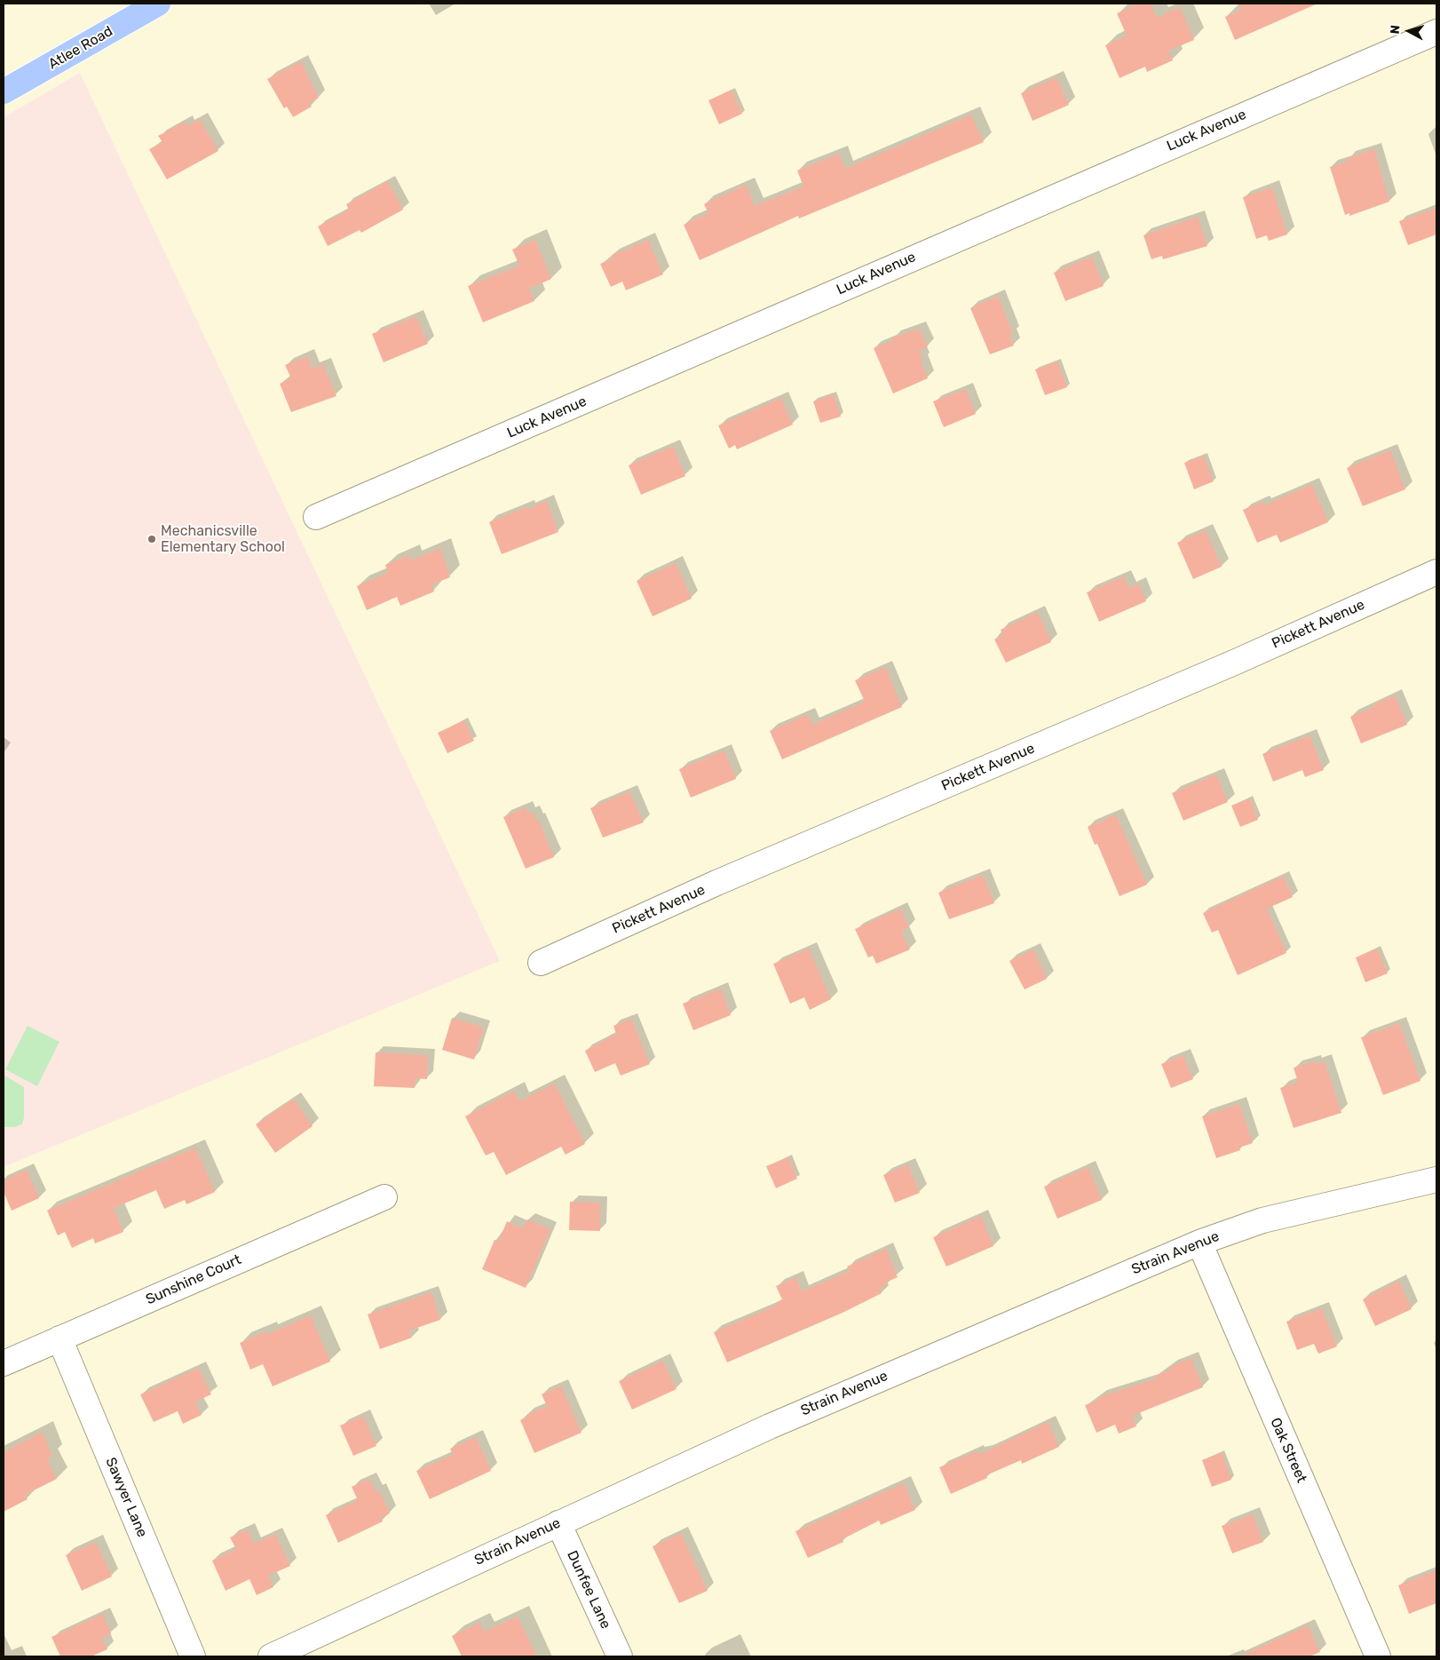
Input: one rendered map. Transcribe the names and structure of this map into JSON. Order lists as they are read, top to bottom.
{
  "streets": {
    "main road": ["Atlee Road"],
    "street": [
      "Luck Avenue",
      "Pickett Avenue",
      "Strain Avenue",
      "Sunshine Court",
      "Oak Street",
      "Sawyer Lane",
      "Dunfee Lane"
    ]
  },
  "crossings": [
    ["Strain Avenue", "Oak Street"],
    ["Strain Avenue", "Dunfee Lane"],
    ["Sunshine Court", "Sawyer Lane"]
  ],
  "places": ["Mechanicsville Elementary School"],
  "north": "left"
}
